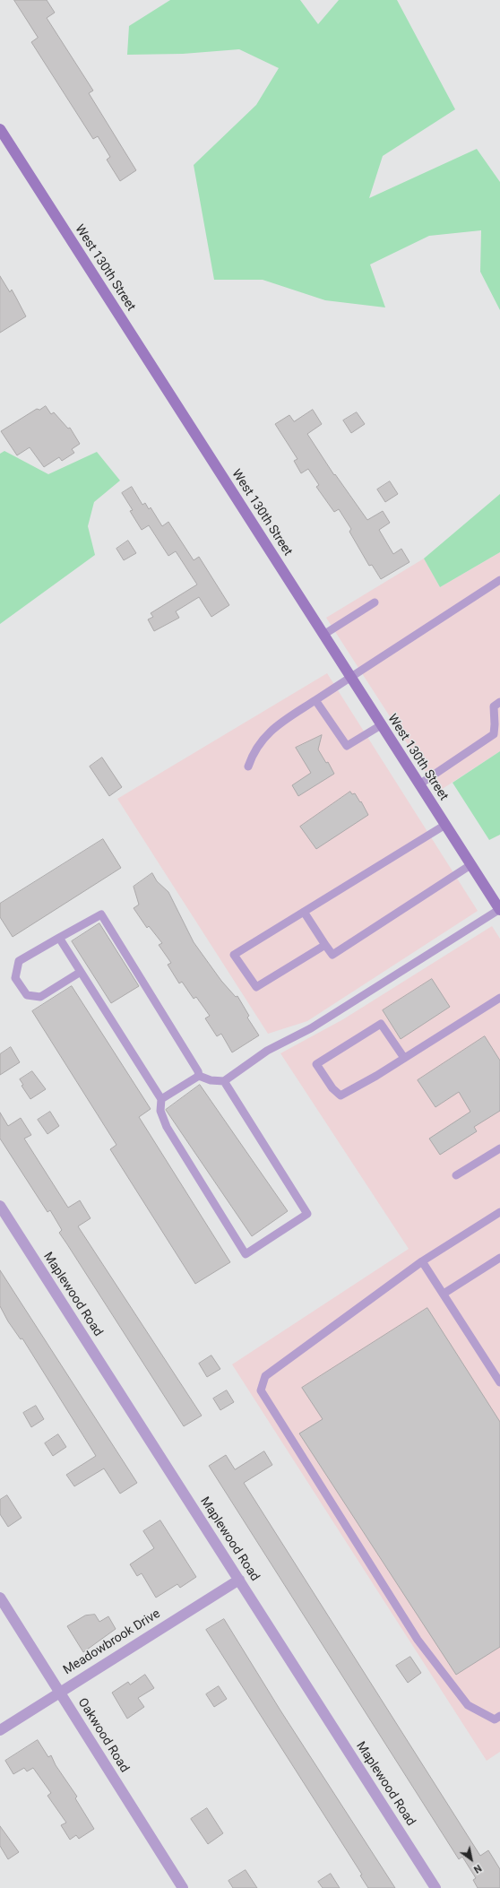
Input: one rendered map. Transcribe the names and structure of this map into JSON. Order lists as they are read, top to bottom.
{
  "streets": {
    "main road": ["West 130th Street"],
    "street": ["Maplewood Road", "Meadowbrook Drive", "Oakwood Road"]
  },
  "crossings": [
    ["Maplewood Road", "Meadowbrook Drive"],
    ["Meadowbrook Drive", "Oakwood Road"]
  ],
  "north": "bottom right"
}
